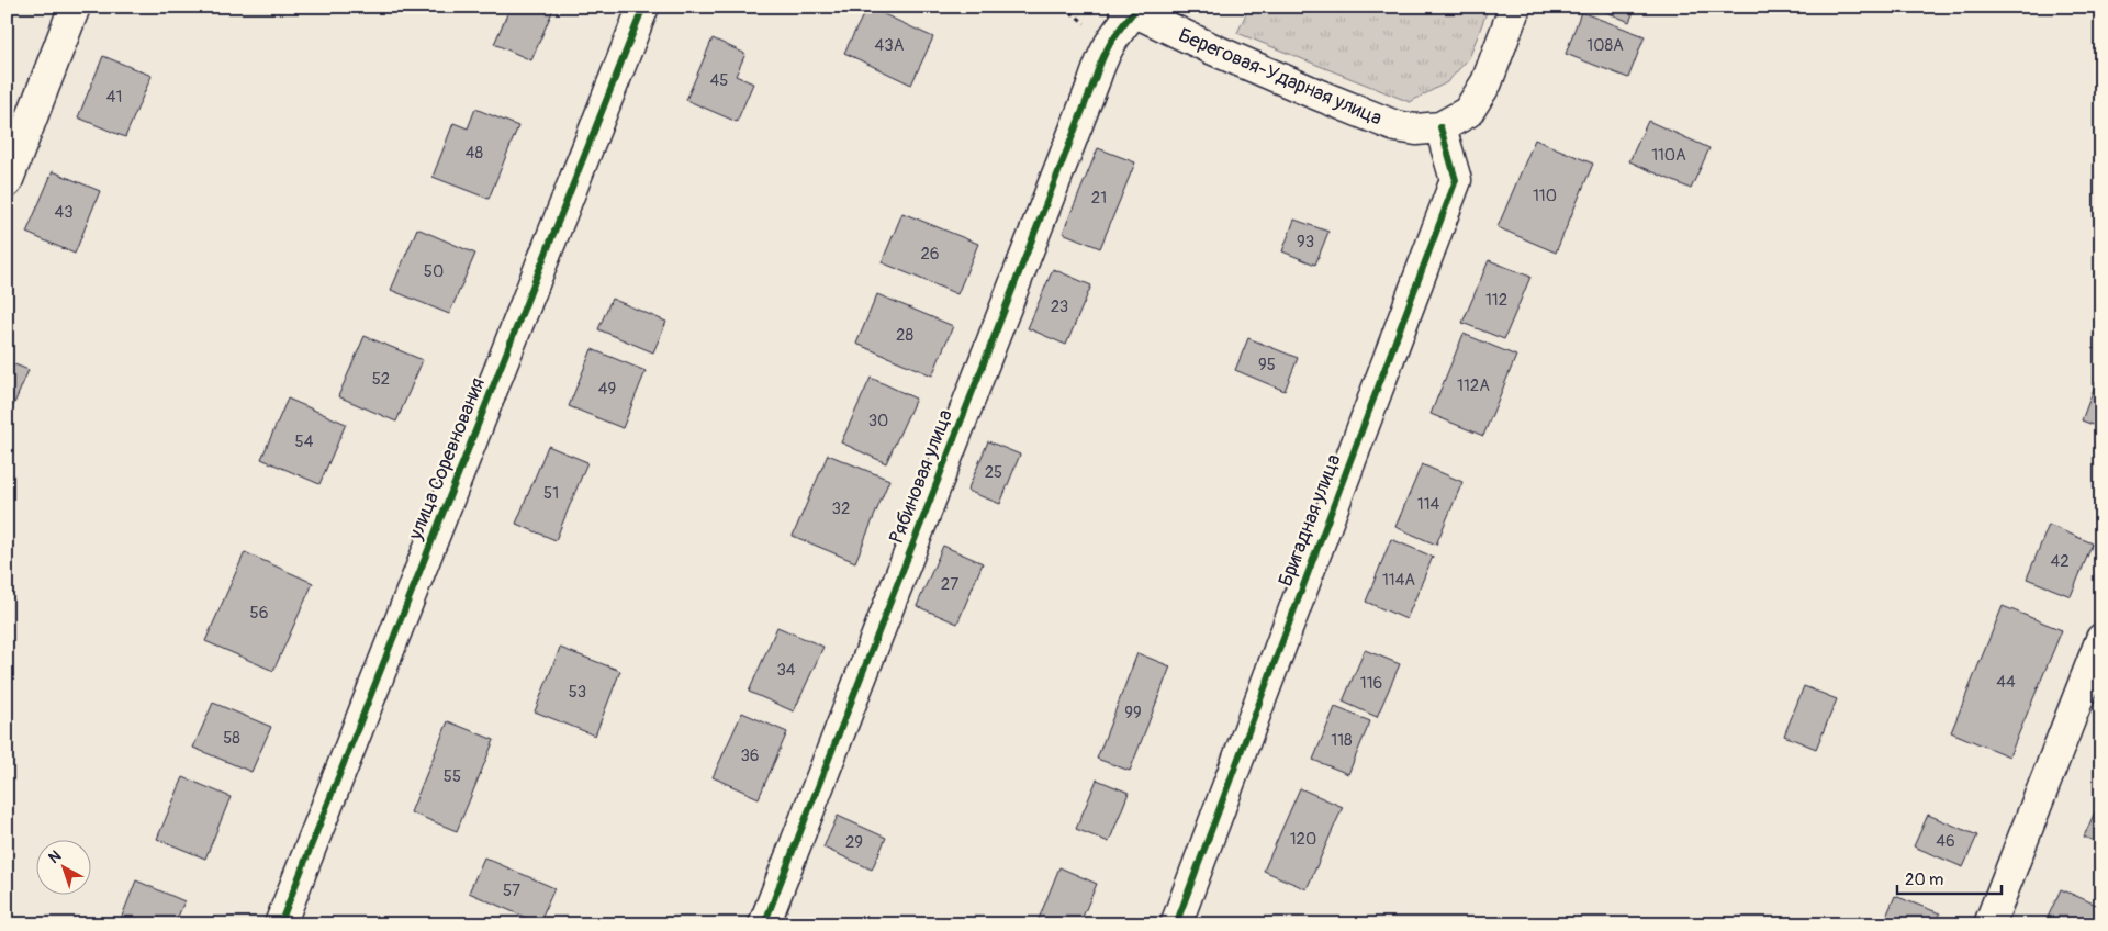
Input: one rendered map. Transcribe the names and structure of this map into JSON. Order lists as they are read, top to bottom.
{
  "streets": {
    "street": [
      "Береговая-Ударная улица",
      "улица Соревнования",
      "Рябиновая улица",
      "Бригадная улица"
    ]
  },
  "crossings": [
    ["Береговая-Ударная улица", "Рябиновая улица"],
    ["Береговая-Ударная улица", "Бригадная улица"]
  ],
  "house_numbers": [
    "43А",
    "108А",
    "45",
    "41",
    "48",
    "110А",
    "110",
    "21",
    "43",
    "93",
    "26",
    "50",
    "112",
    "23",
    "28",
    "95",
    "52",
    "112А",
    "49",
    "30",
    "54",
    "25",
    "51",
    "114",
    "32",
    "42",
    "114А",
    "27",
    "56",
    "34",
    "44",
    "116",
    "53",
    "99",
    "58",
    "118",
    "36",
    "55",
    "120",
    "46",
    "29",
    "57"
  ],
  "scale_bar": "20 m",
  "north": "top left"
}
